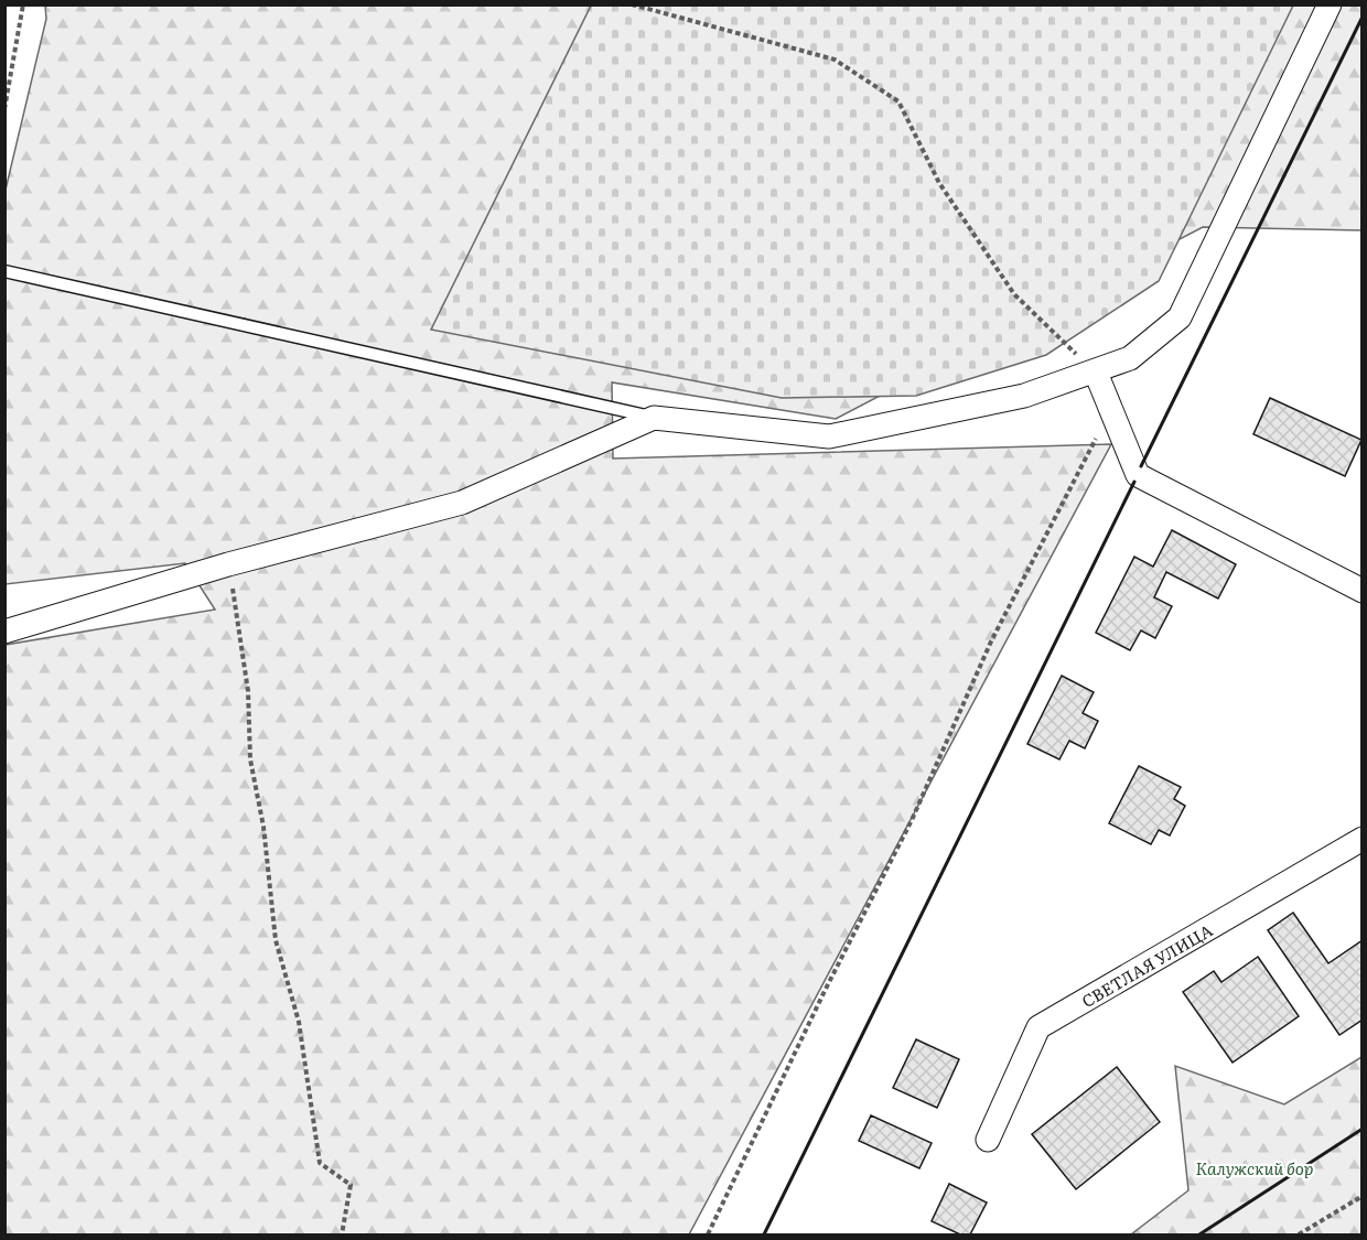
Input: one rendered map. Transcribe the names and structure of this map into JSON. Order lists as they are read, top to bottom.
{
  "streets": {
    "street": ["СВЕТЛАЯ УЛИЦА"]
  },
  "parks": ["Калужский бор"]
}
